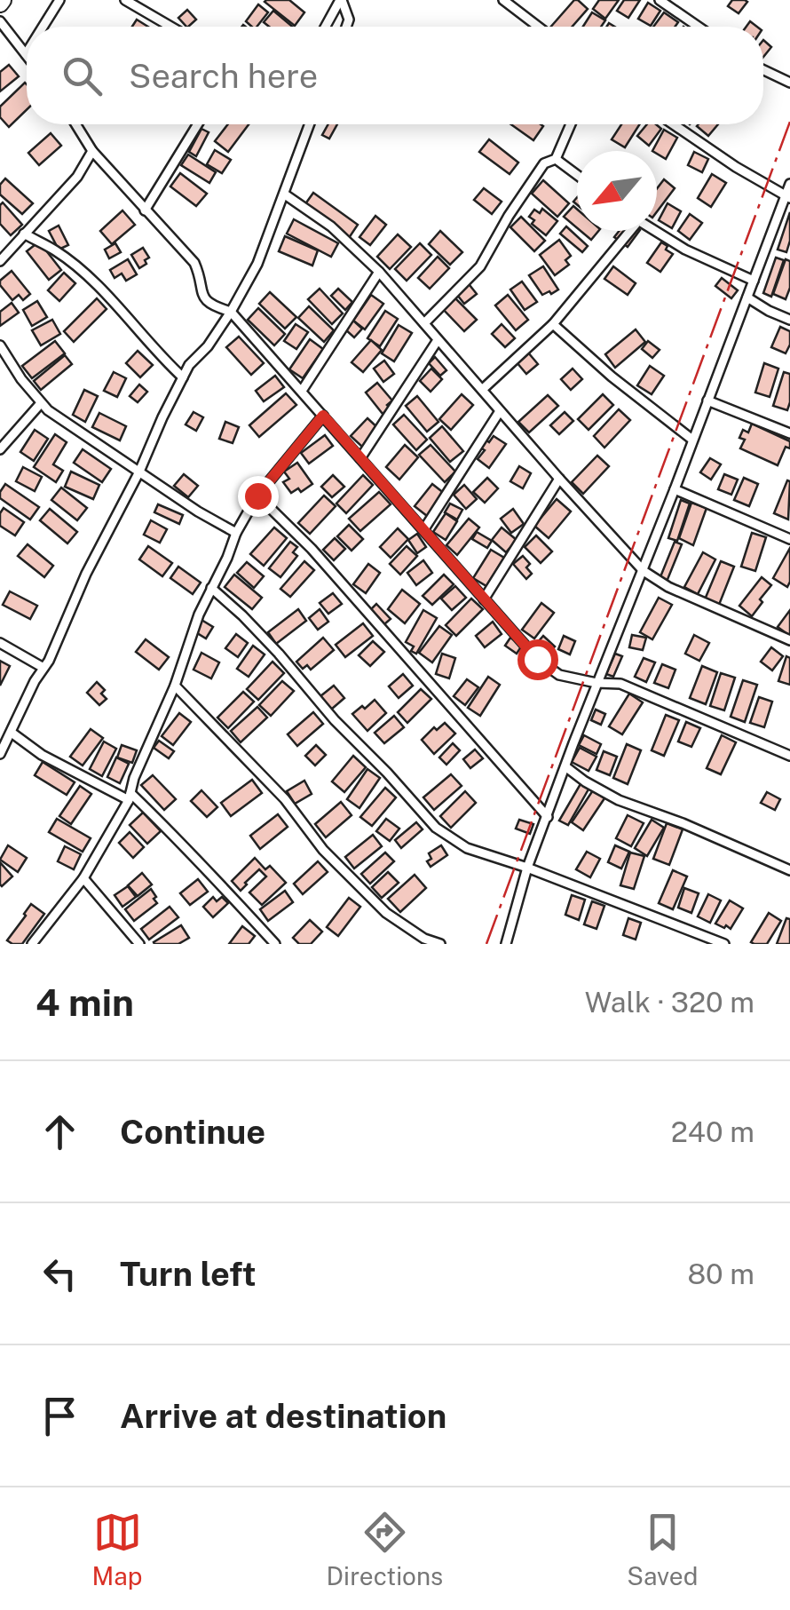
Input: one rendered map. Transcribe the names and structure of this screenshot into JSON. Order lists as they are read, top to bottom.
{
  "north": "bottom left",
  "page": {
    "search": "Search here",
    "heading": ["4 min", "Walk · 320 m"],
    "list": [
      ["Continue", "240 m"],
      ["Turn left", "80 m"],
      "Arrive at destination"
    ],
    "nav": ["Map", "Directions", "Saved"]
  }
}
